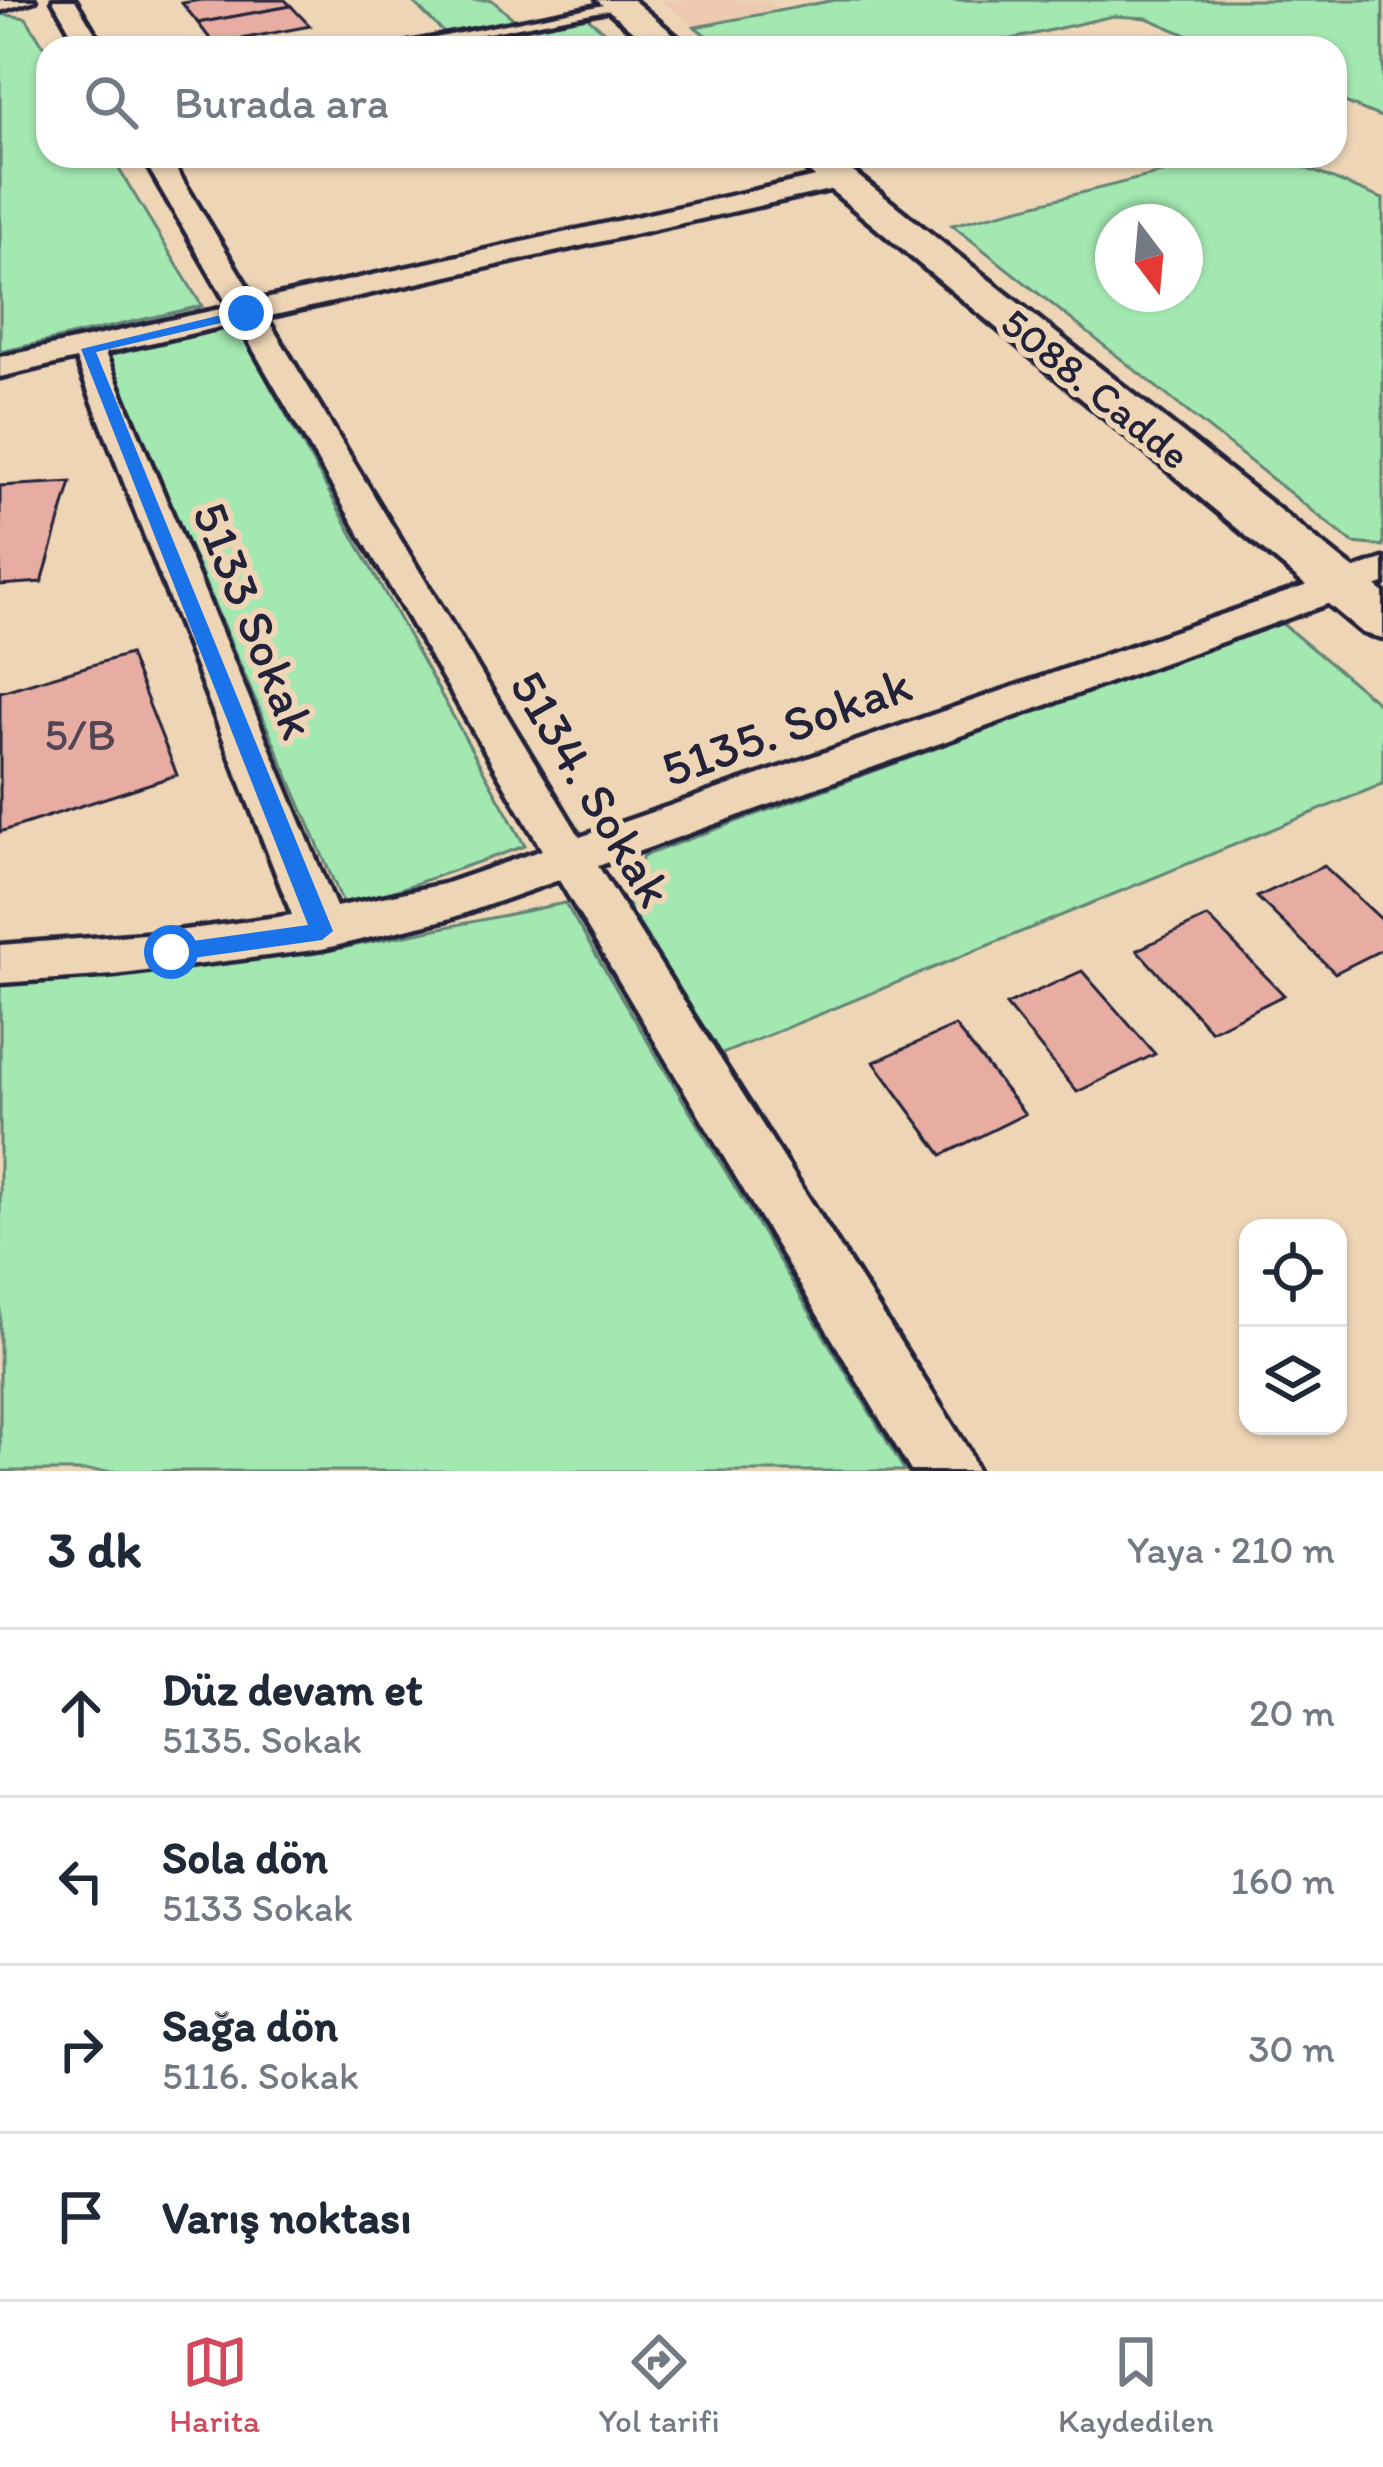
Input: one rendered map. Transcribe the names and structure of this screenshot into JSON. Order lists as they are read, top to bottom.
{
  "streets": {
    "street": [
      "5088. Cadde",
      "5133 Sokak",
      "5135. Sokak",
      "5134. Sokak"
    ]
  },
  "crossings": [
    ["5088. Cadde", "5135. Sokak"],
    ["5133 Sokak", "5135. Sokak"],
    ["5135. Sokak", "5134. Sokak"]
  ],
  "house_numbers": ["5/B"],
  "north": "bottom",
  "page": {
    "search": "Burada ara",
    "heading": ["3 dk", "Yaya · 210 m"],
    "list": [
      ["Düz devam et", "5135. Sokak", "20 m"],
      ["Sola dön", "5133 Sokak", "160 m"],
      ["Sağa dön", "5116. Sokak", "30 m"],
      "Varış noktası"
    ],
    "nav": ["Harita", "Yol tarifi", "Kaydedilen"]
  }
}
